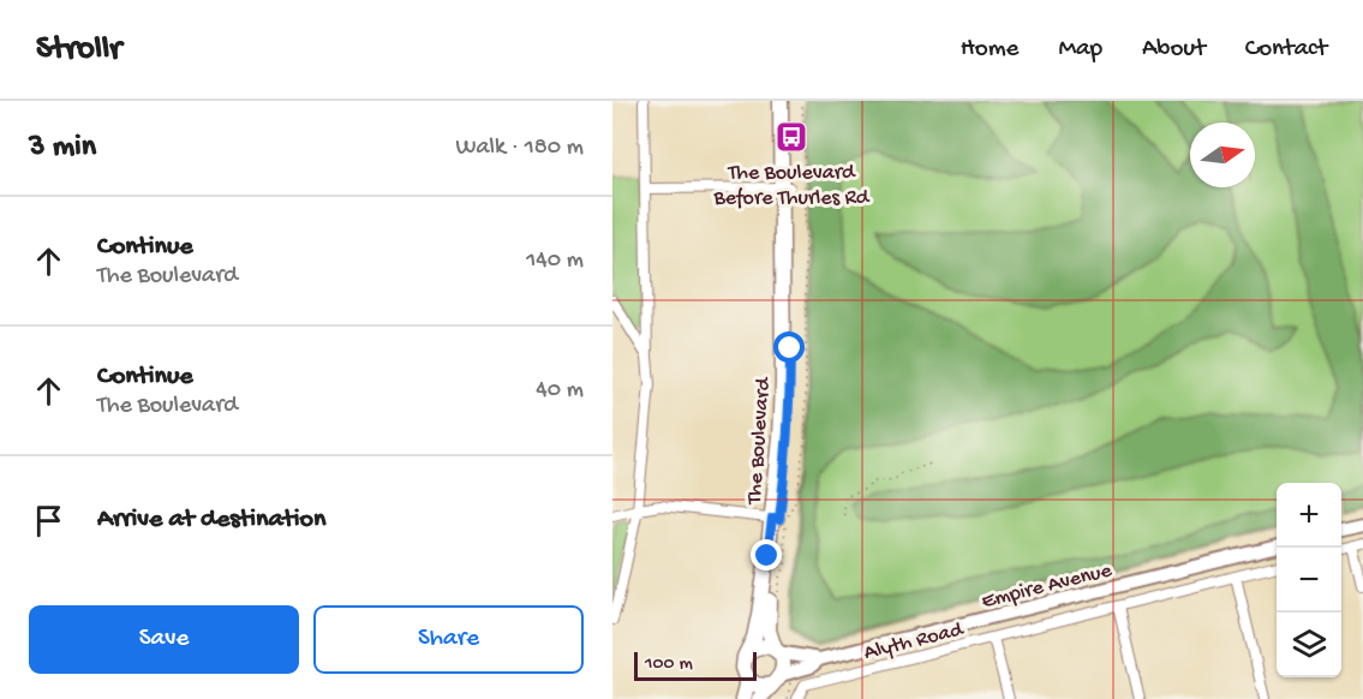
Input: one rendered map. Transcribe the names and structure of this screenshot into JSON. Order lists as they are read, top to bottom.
{
  "streets": {
    "main road": ["The Boulevard", "Empire Avenue"],
    "street": ["Alyth Road"]
  },
  "crossings": [
    ["The Boulevard", "Empire Avenue"]
  ],
  "places": {
    "bus stop": ["The Boulevard Before Thurles Rd"]
  },
  "scale_bar": "100 m",
  "north": "right",
  "page": {
    "header": "Strollr",
    "nav": [
      "Home",
      "Map",
      "About",
      "Contact"
    ],
    "heading": ["3 min", "Walk · 180 m"],
    "list": [
      ["Continue", "The Boulevard", "140 m"],
      ["Continue", "The Boulevard", "40 m"],
      "Arrive at destination"
    ],
    "map_buttons": ["+", "−"],
    "buttons": ["Save", "Share"],
    "scale": "100 m"
  }
}
